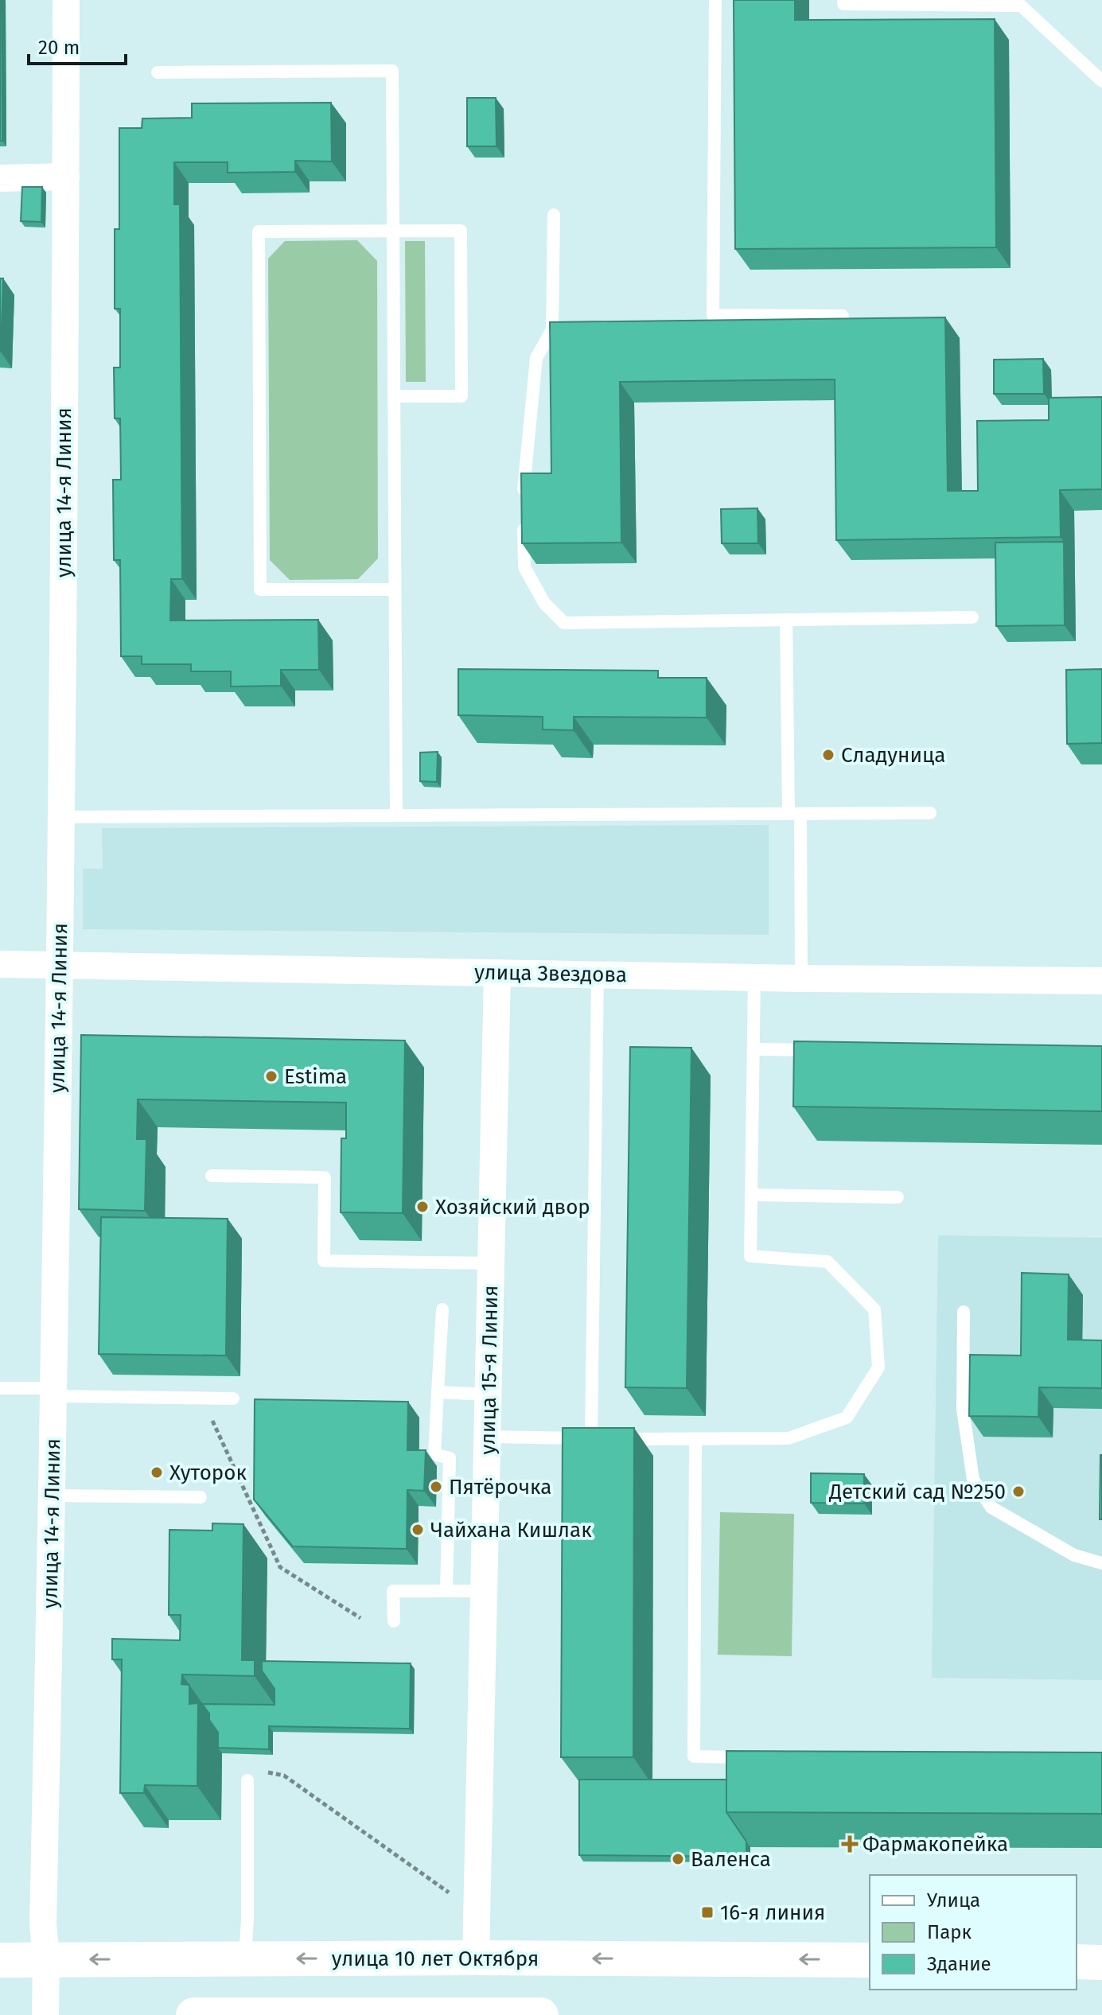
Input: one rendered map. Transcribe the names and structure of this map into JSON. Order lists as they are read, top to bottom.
{
  "streets": {
    "main road": ["улица 10 лет Октября"],
    "street": ["улица 14-я Линия", "улица Звездова", "улица 15-я Линия"]
  },
  "crossings": [
    ["улица 14-я Линия", "улица Звездова"],
    ["улица 14-я Линия", "улица 10 лет Октября"],
    ["улица Звездова", "улица 15-я Линия"],
    ["улица 15-я Линия", "улица 10 лет Октября"]
  ],
  "places": {
    "other": [
      "Сладуница",
      "Estima",
      "Хозяйский двор",
      "Хуторок",
      "Пятёрочка",
      "Детский сад №250",
      "Чайхана Кишлак",
      "Валенса"
    ],
    "health": ["Фармакопейка"],
    "transit": ["16-я линия"]
  },
  "legend": ["Улица", "Парк", "Здание"],
  "scale_bar": "20 m"
}
